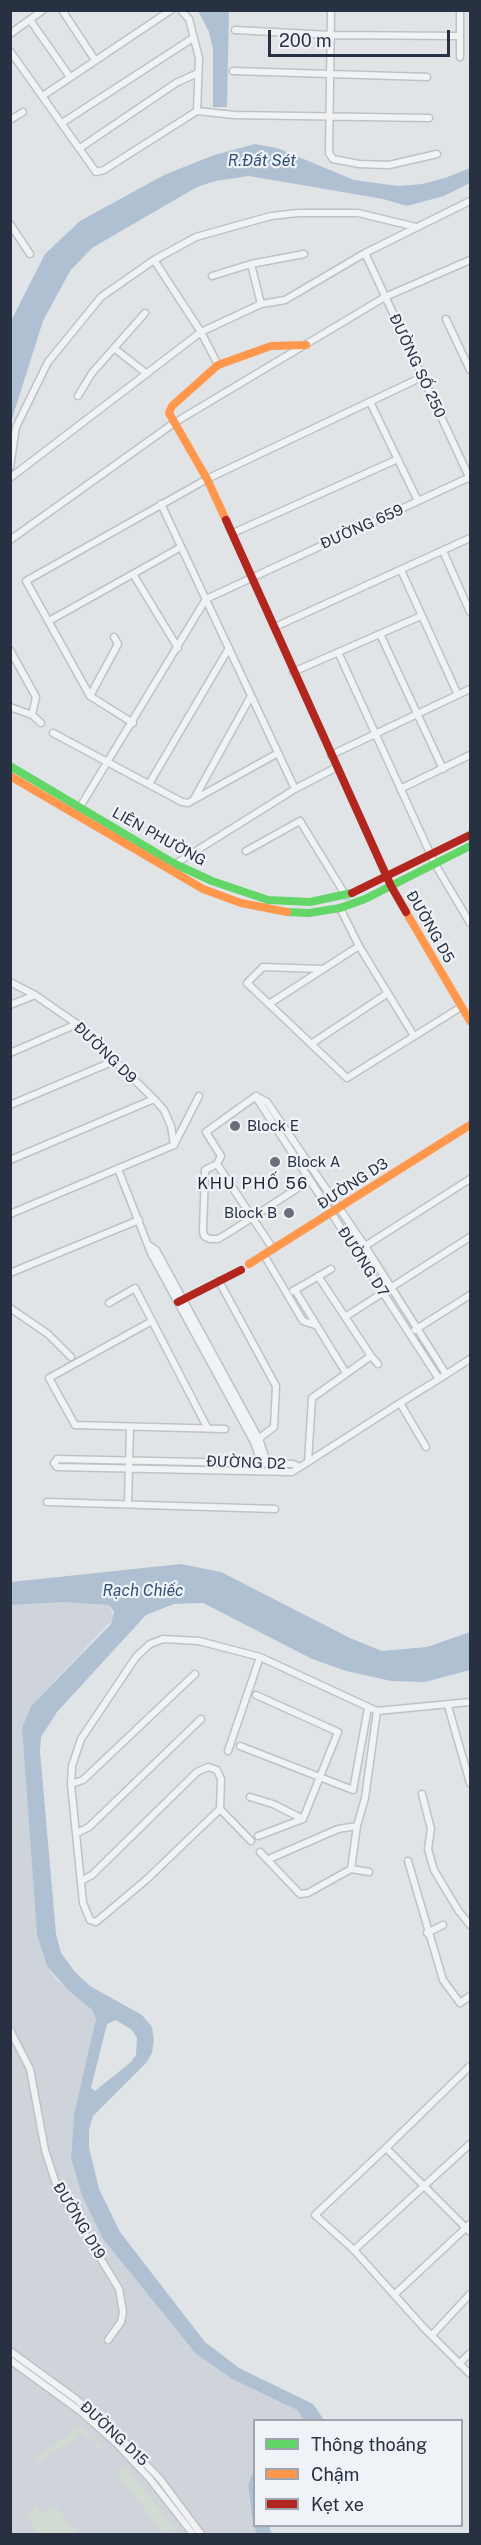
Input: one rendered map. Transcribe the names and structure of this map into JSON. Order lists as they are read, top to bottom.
{
  "streets": {
    "street": [
      "ĐƯỜNG SỐ 250",
      "ĐƯỜNG 659",
      "LIÊN PHƯỜNG",
      "ĐƯỜNG D5",
      "ĐƯỜNG D9",
      "ĐƯỜNG D3",
      "ĐƯỜNG D7",
      "ĐƯỜNG D2",
      "ĐƯỜNG D19",
      "ĐƯỜNG D15"
    ]
  },
  "crossings": [
    ["ĐƯỜNG SỐ 250", "ĐƯỜNG 659"],
    ["ĐƯỜNG 659", "ĐƯỜNG D5"],
    ["LIÊN PHƯỜNG", "ĐƯỜNG D5"],
    ["ĐƯỜNG D3", "ĐƯỜNG D7"]
  ],
  "districts": ["KHU PHỐ 56"],
  "water": ["R.Đất Sét", "Rạch Chiếc"],
  "places": ["Block E", "Block A", "Block B"],
  "legend": ["Thông thoáng", "Chậm", "Kẹt xe"],
  "scale_bar": "200 m"
}
